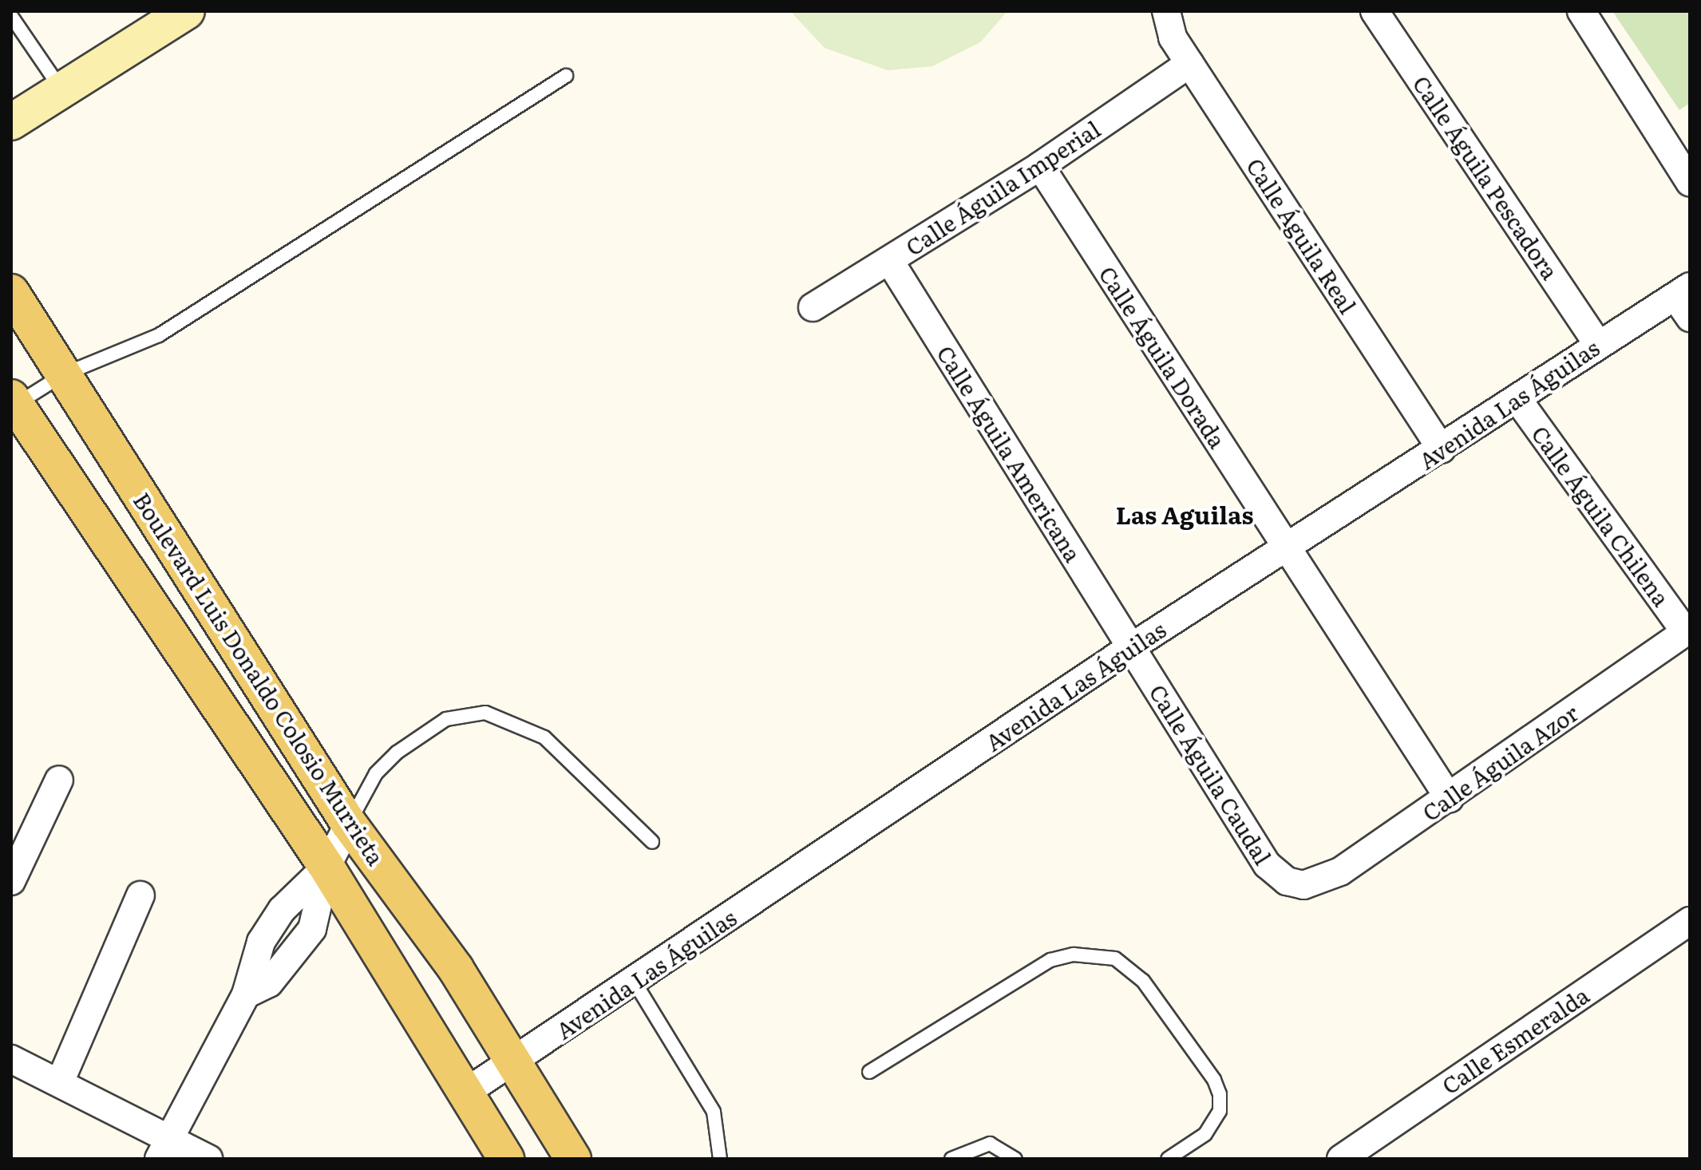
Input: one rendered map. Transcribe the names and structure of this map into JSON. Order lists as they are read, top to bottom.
{
  "streets": {
    "main road": ["Boulevard Luis Donaldo Colosio Murrieta"],
    "street": [
      "Calle Águila Pescadora",
      "Calle Águila Imperial",
      "Calle Águila Real",
      "Calle Águila Dorada",
      "Avenida Las Águilas",
      "Calle Águila Americana",
      "Calle Águila Chilena",
      "Calle Águila Azor",
      "Calle Águila Caudal",
      "Calle Esmeralda"
    ]
  },
  "crossings": [
    ["Calle Águila Pescadora", "Avenida Las Águilas"],
    ["Calle Águila Imperial", "Calle Águila Real"],
    ["Calle Águila Imperial", "Calle Águila Dorada"],
    ["Calle Águila Imperial", "Calle Águila Americana"],
    ["Calle Águila Real", "Avenida Las Águilas"],
    ["Calle Águila Dorada", "Avenida Las Águilas"],
    ["Calle Águila Dorada", "Calle Águila Azor"],
    ["Avenida Las Águilas", "Calle Águila Americana"],
    ["Avenida Las Águilas", "Calle Águila Chilena"],
    ["Avenida Las Águilas", "Boulevard Luis Donaldo Colosio Murrieta"],
    ["Avenida Las Águilas", "Calle Águila Caudal"],
    ["Calle Águila Americana", "Calle Águila Caudal"],
    ["Calle Águila Chilena", "Calle Águila Azor"],
    ["Calle Águila Azor", "Calle Águila Caudal"]
  ],
  "districts": ["Las Aguilas"]
}
